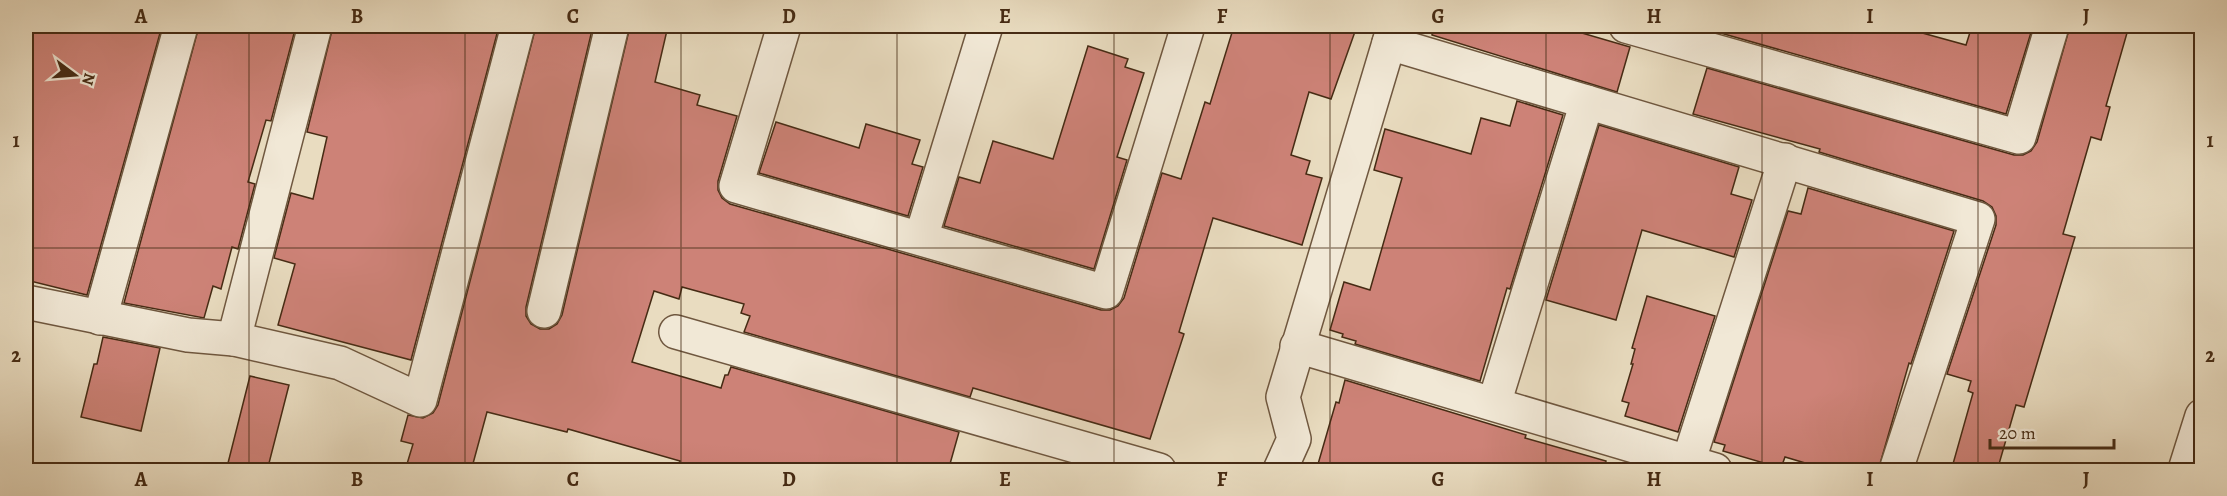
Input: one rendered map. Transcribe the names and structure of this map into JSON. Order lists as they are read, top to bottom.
{
  "scale_bar": "20 m",
  "north": "right",
  "grid": {
    "columns": [
      "A",
      "B",
      "C",
      "D",
      "E",
      "F",
      "G",
      "H",
      "I",
      "J"
    ],
    "rows": ["1", "2"]
  }
}
